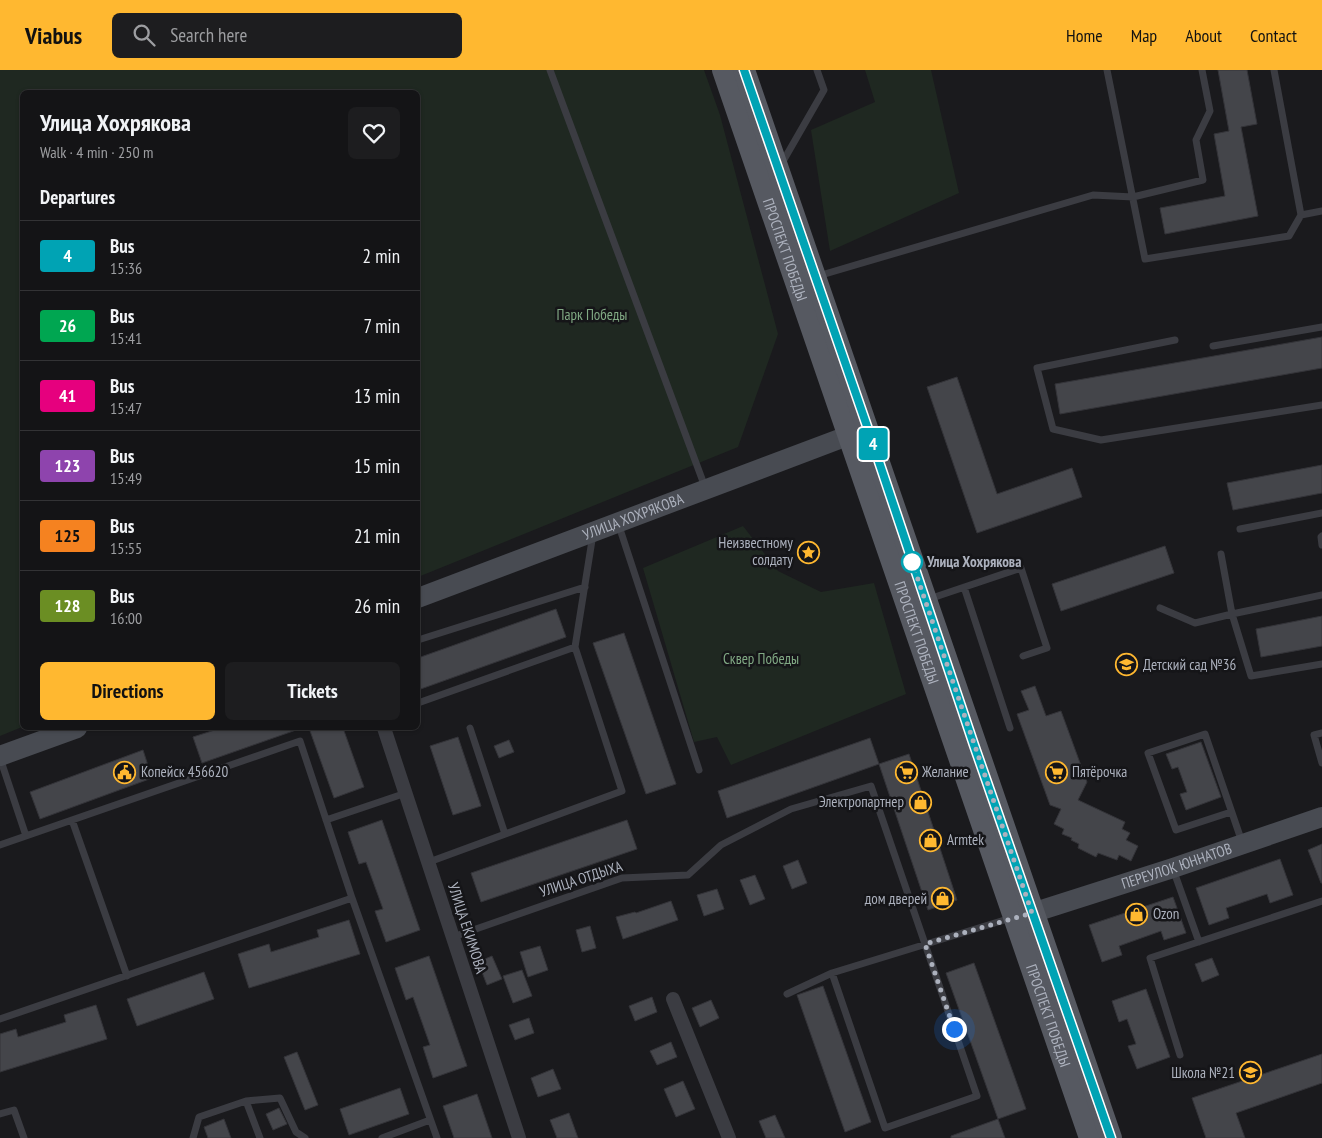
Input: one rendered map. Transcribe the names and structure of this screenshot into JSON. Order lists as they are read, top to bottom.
{
  "streets": {
    "main road": ["ПРОСПЕКТ ПОБЕДЫ"],
    "street": ["УЛИЦА ХОХРЯКОВА", "ПЕРЕУЛОК ЮННАТОВ", "УЛИЦА ЕКИМОВА"],
    "lane": ["УЛИЦА ОТДЫХА"]
  },
  "crossings": [
    ["ПРОСПЕКТ ПОБЕДЫ", "УЛИЦА ХОХРЯКОВА"],
    ["ПРОСПЕКТ ПОБЕДЫ", "ПЕРЕУЛОК ЮННАТОВ"],
    ["УЛИЦА ОТДЫХА", "УЛИЦА ЕКИМОВА"]
  ],
  "parks": ["Парк Победы", "Сквер Победы"],
  "places": {
    "place": ["Неизвестному солдату"],
    "other": ["Улица Хохрякова"],
    "school or university": ["Детский сад №36", "Школа №21"],
    "public building": ["Копейск 456620"],
    "supermarket": ["Желание", "Пятёрочка"],
    "shop": [
      "Электропартнер",
      "Armtek",
      "дом дверей",
      "Ozon"
    ]
  },
  "lines": ["bus line 4"],
  "page": {
    "header": "Viabus",
    "search": "Search here",
    "nav": [
      "Home",
      "Map",
      "About",
      "Contact"
    ],
    "on_map": "4",
    "heading": [
      ["Улица Хохрякова", "Walk · 4 min · 250 m"],
      "Departures"
    ],
    "list": [
      {
        "mark": "4",
        "name": "Bus",
        "note": "15:36",
        "value": "2 min"
      },
      {
        "mark": "26",
        "name": "Bus",
        "note": "15:41",
        "value": "7 min"
      },
      {
        "mark": "41",
        "name": "Bus",
        "note": "15:47",
        "value": "13 min"
      },
      {
        "mark": "123",
        "name": "Bus",
        "note": "15:49",
        "value": "15 min"
      },
      {
        "mark": "125",
        "name": "Bus",
        "note": "15:55",
        "value": "21 min"
      },
      {
        "mark": "128",
        "name": "Bus",
        "note": "16:00",
        "value": "26 min"
      }
    ],
    "buttons": ["Directions", "Tickets"]
  }
}
